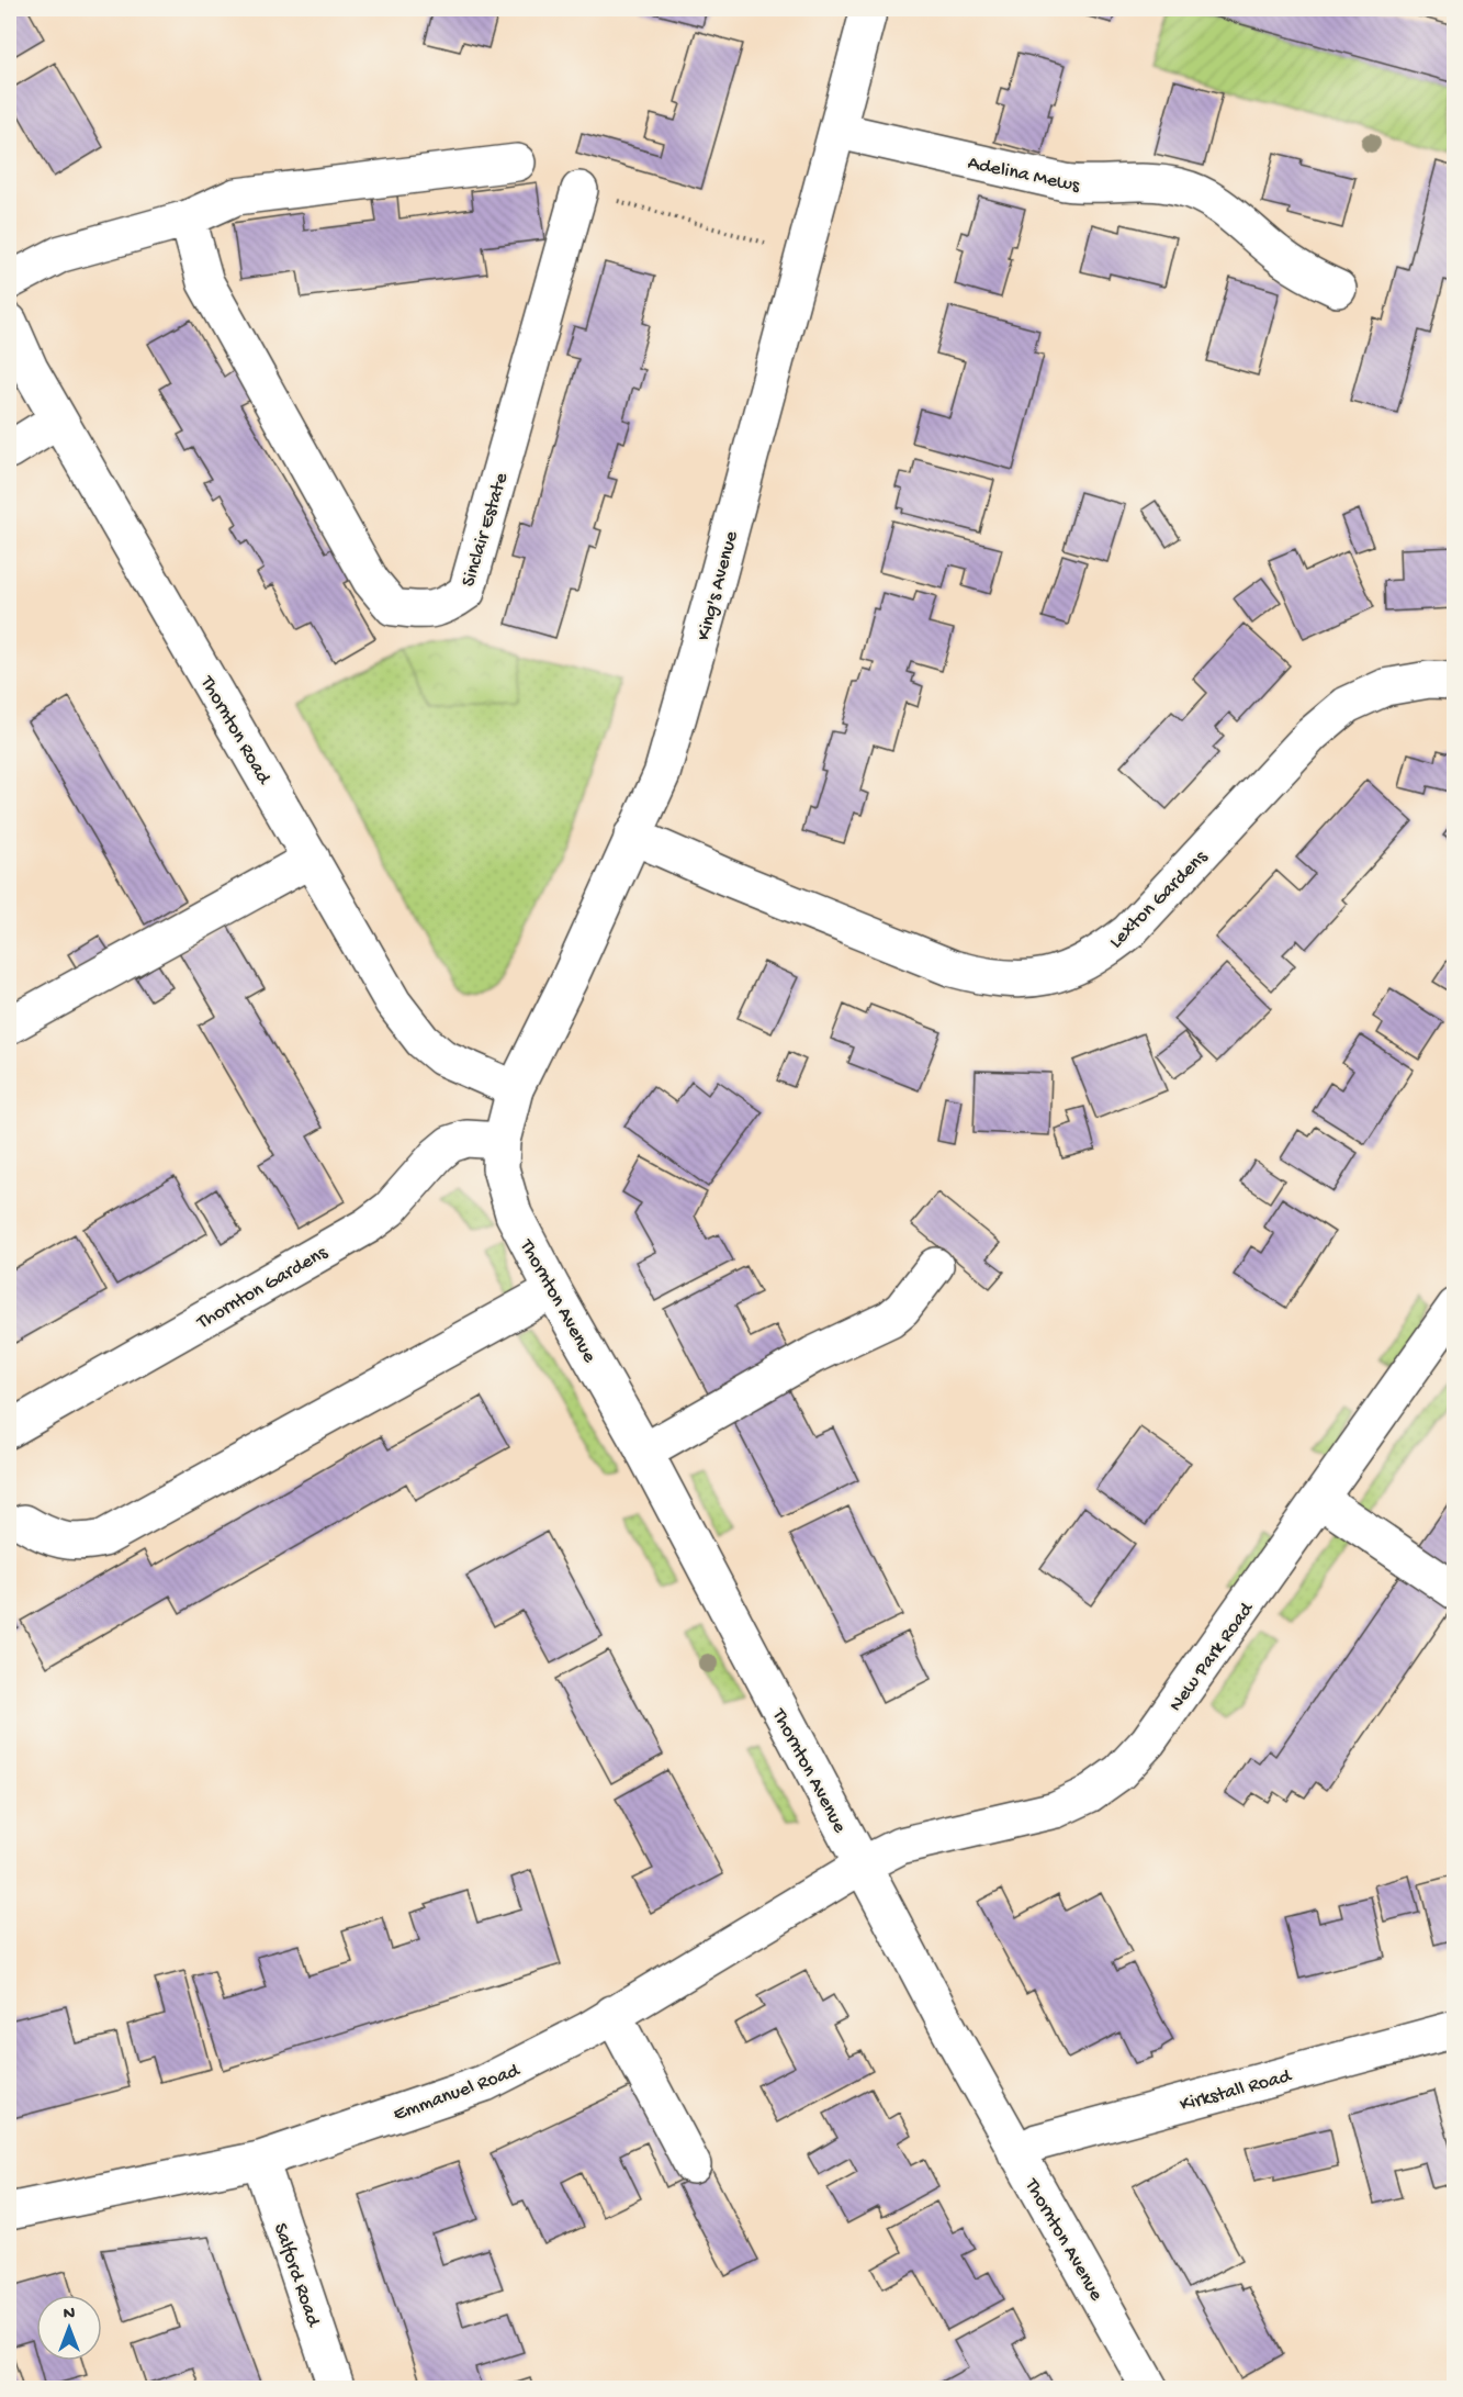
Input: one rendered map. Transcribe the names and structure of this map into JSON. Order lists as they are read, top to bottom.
{
  "streets": {
    "street": [
      "Adelina Mews",
      "Sinclair Estate",
      "King's Avenue",
      "Thornton Road",
      "Lexton Gardens",
      "Thornton Gardens",
      "Thornton Avenue",
      "New Park Road",
      "Kirkstall Road",
      "Emmanuel Road",
      "Salford Road"
    ]
  },
  "crossings": [
    ["Adelina Mews", "King's Avenue"],
    ["King's Avenue", "Thornton Road"],
    ["King's Avenue", "Lexton Gardens"],
    ["King's Avenue", "Thornton Gardens"],
    ["King's Avenue", "Thornton Avenue"],
    ["Thornton Gardens", "Thornton Avenue"],
    ["Thornton Avenue", "New Park Road"],
    ["Thornton Avenue", "Kirkstall Road"],
    ["Thornton Avenue", "Emmanuel Road"],
    ["New Park Road", "Emmanuel Road"],
    ["Emmanuel Road", "Salford Road"]
  ],
  "north": "top"
}
